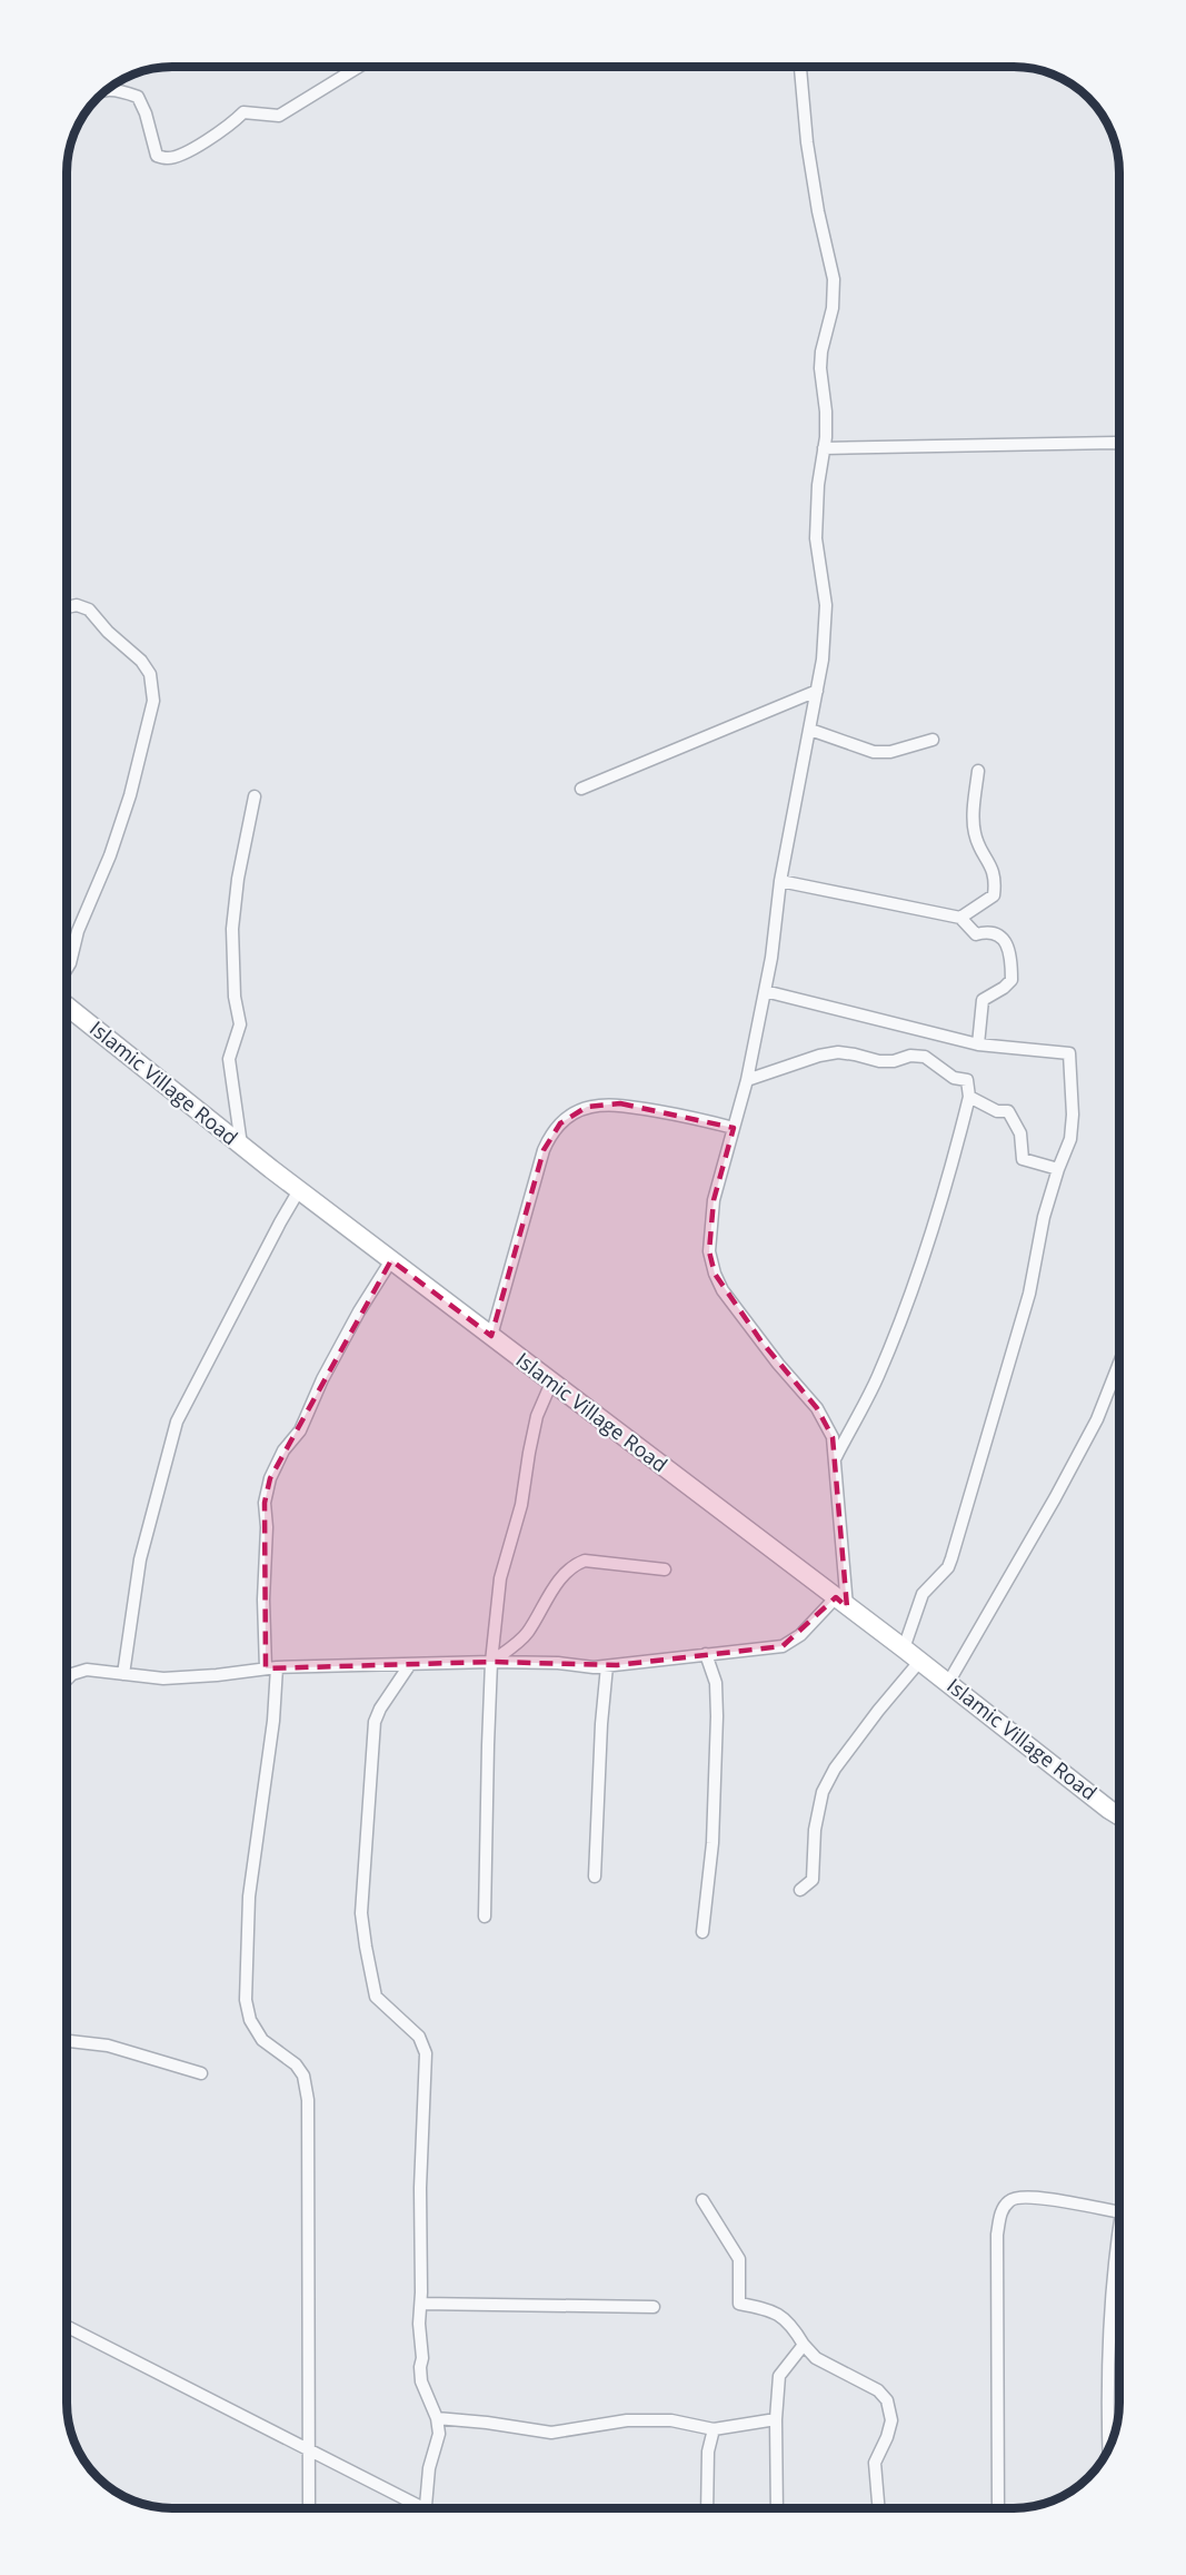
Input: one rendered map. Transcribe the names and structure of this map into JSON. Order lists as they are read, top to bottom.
{
  "streets": {
    "street": ["Islamic Village Road"]
  }
}
